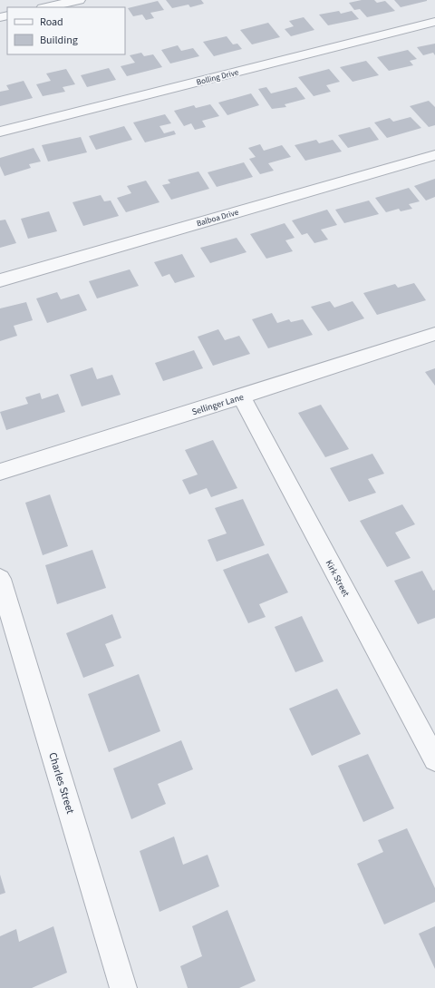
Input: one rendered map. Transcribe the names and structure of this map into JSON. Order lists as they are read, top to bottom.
{
  "streets": {
    "street": [
      "Bolling Drive",
      "Balboa Drive",
      "Sellinger Lane",
      "Kirk Street",
      "Charles Street"
    ]
  },
  "crossings": [
    ["Sellinger Lane", "Kirk Street"]
  ],
  "legend": ["Road", "Building"]
}
